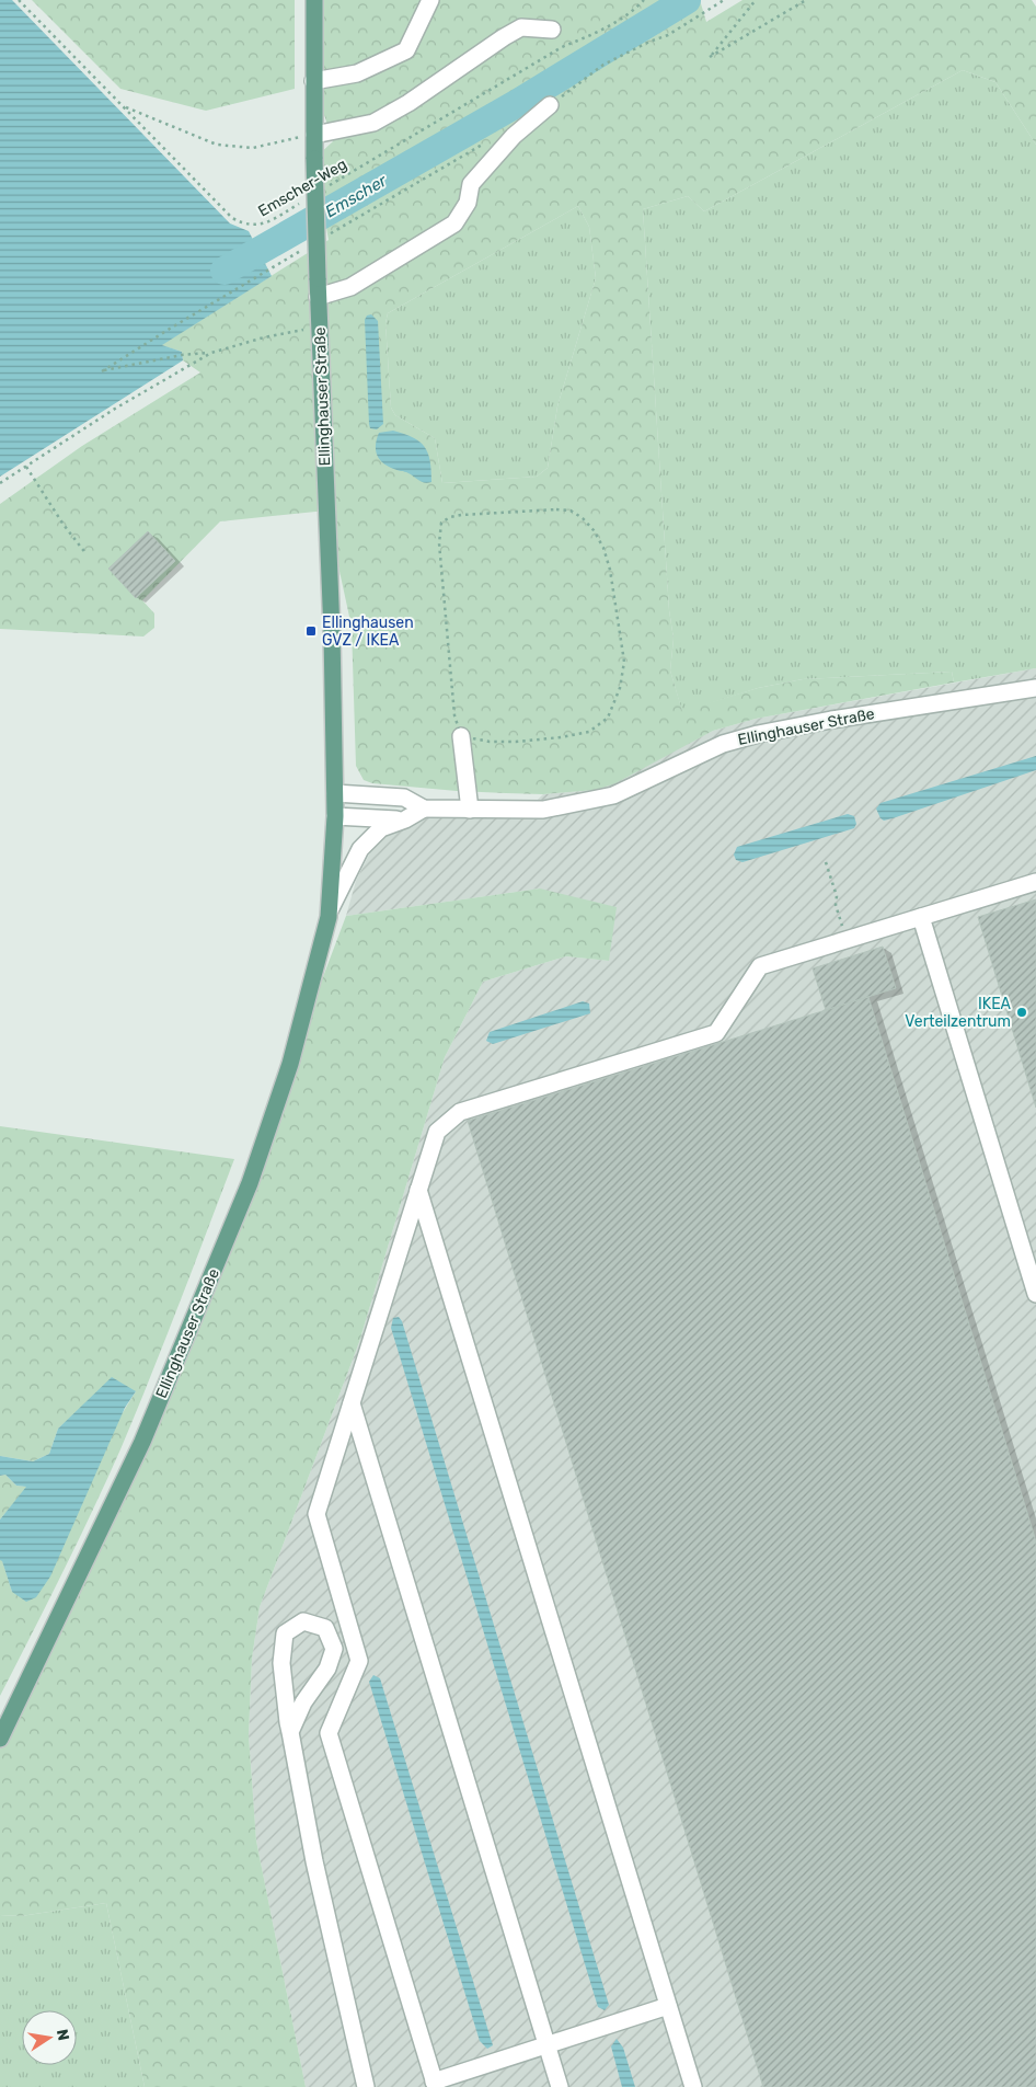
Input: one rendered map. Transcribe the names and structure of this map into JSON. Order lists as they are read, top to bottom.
{
  "streets": {
    "main road": ["Ellinghauser Straße"],
    "path": ["Emscher-Weg"]
  },
  "water": ["Emscher"],
  "places": {
    "transit": ["Ellinghausen GVZ / IKEA"],
    "other": ["IKEA Verteilzentrum"]
  },
  "north": "right"
}
